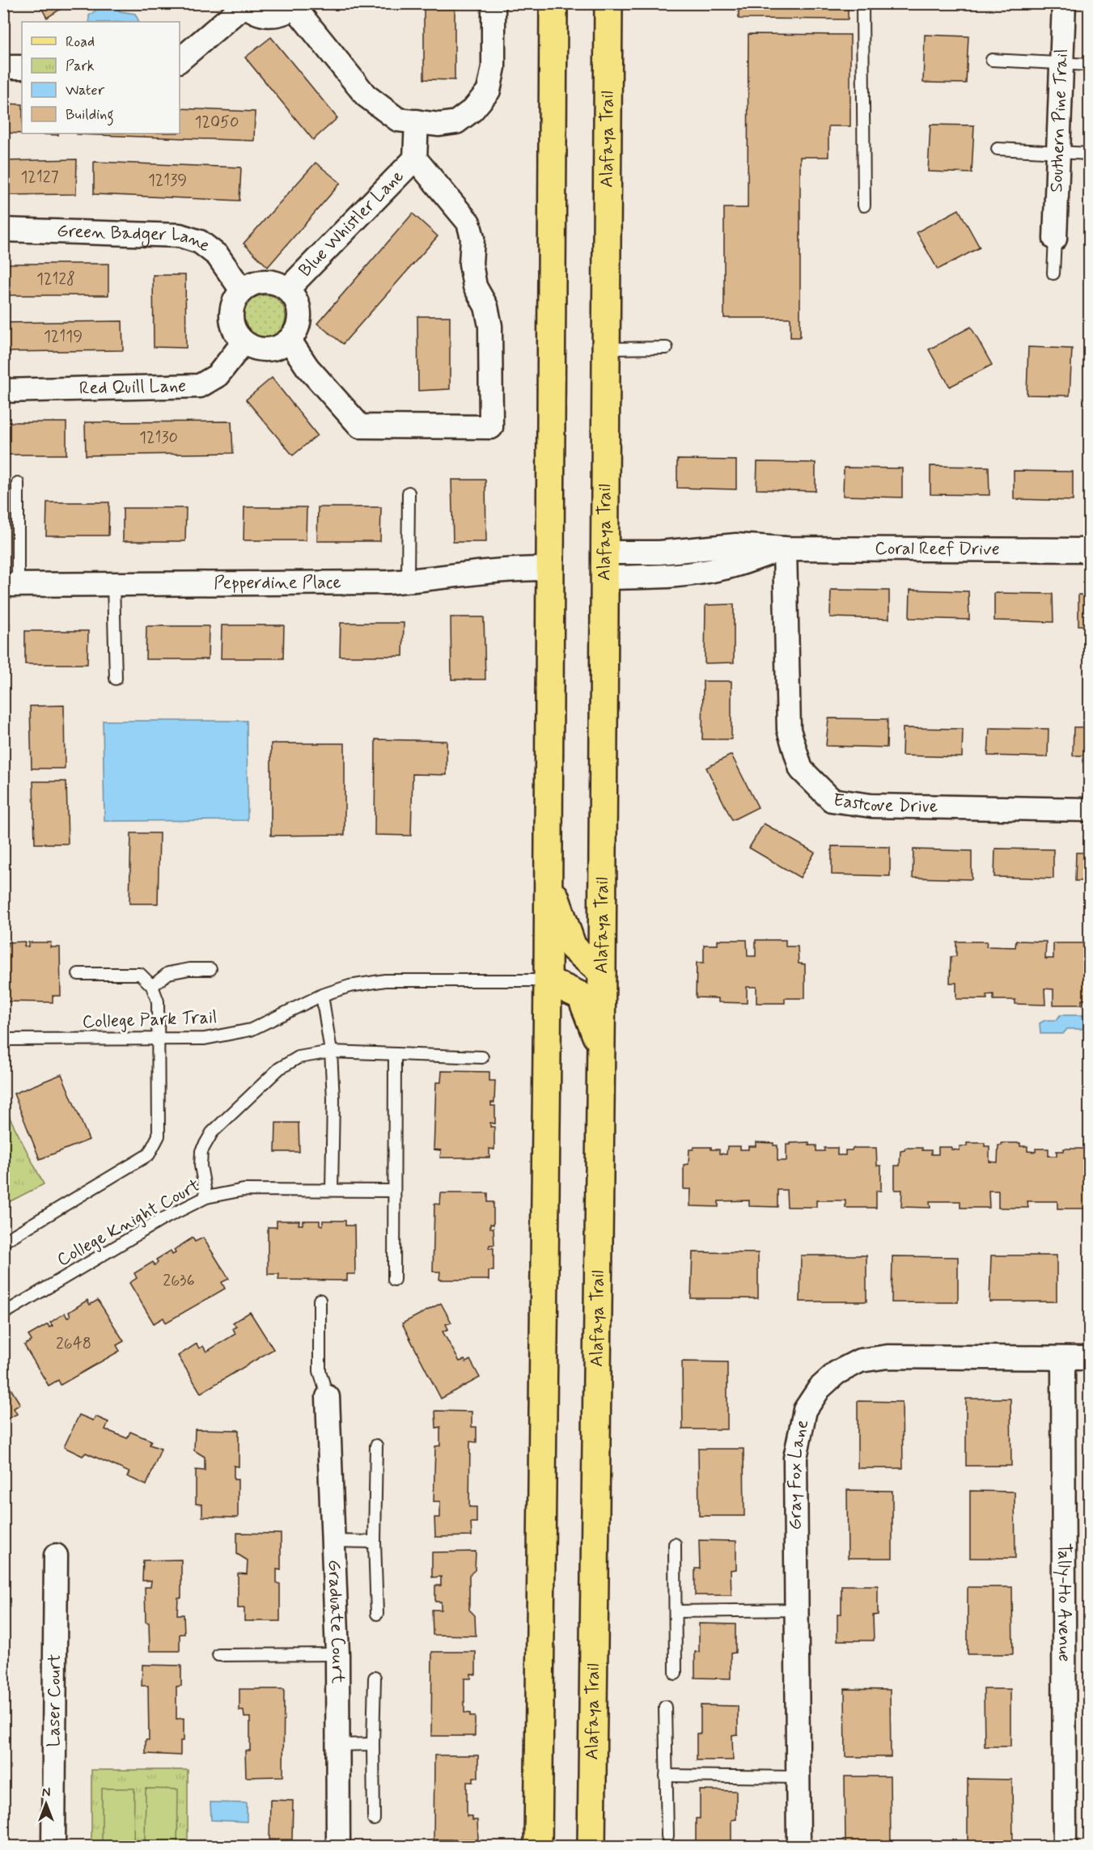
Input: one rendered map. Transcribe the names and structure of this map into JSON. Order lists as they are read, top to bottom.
{
  "streets": {
    "main road": ["Alafaya Trail"],
    "street": [
      "Southern Pine Trail",
      "Blue Whistler Lane",
      "Green Badger Lane",
      "Red Quill Lane",
      "Coral Reef Drive",
      "Pepperdine Place",
      "Eastcove Drive",
      "Gray Fox Lane",
      "Tally-Ho Avenue",
      "Graduate Court",
      "Laser Court"
    ],
    "lane": ["College Park Trail", "College Knight Court"]
  },
  "crossings": [
    ["Alafaya Trail", "Coral Reef Drive"],
    ["Blue Whistler Lane", "Green Badger Lane"],
    ["Blue Whistler Lane", "Red Quill Lane"],
    ["Green Badger Lane", "Red Quill Lane"],
    ["Coral Reef Drive", "Eastcove Drive"],
    ["Gray Fox Lane", "Tally-Ho Avenue"]
  ],
  "house_numbers": [
    "12050",
    "12127",
    "12139",
    "12128",
    "12119",
    "12130",
    "2636",
    "2648"
  ],
  "legend": [
    "Road",
    "Park",
    "Water",
    "Building"
  ],
  "north": "top"
}
